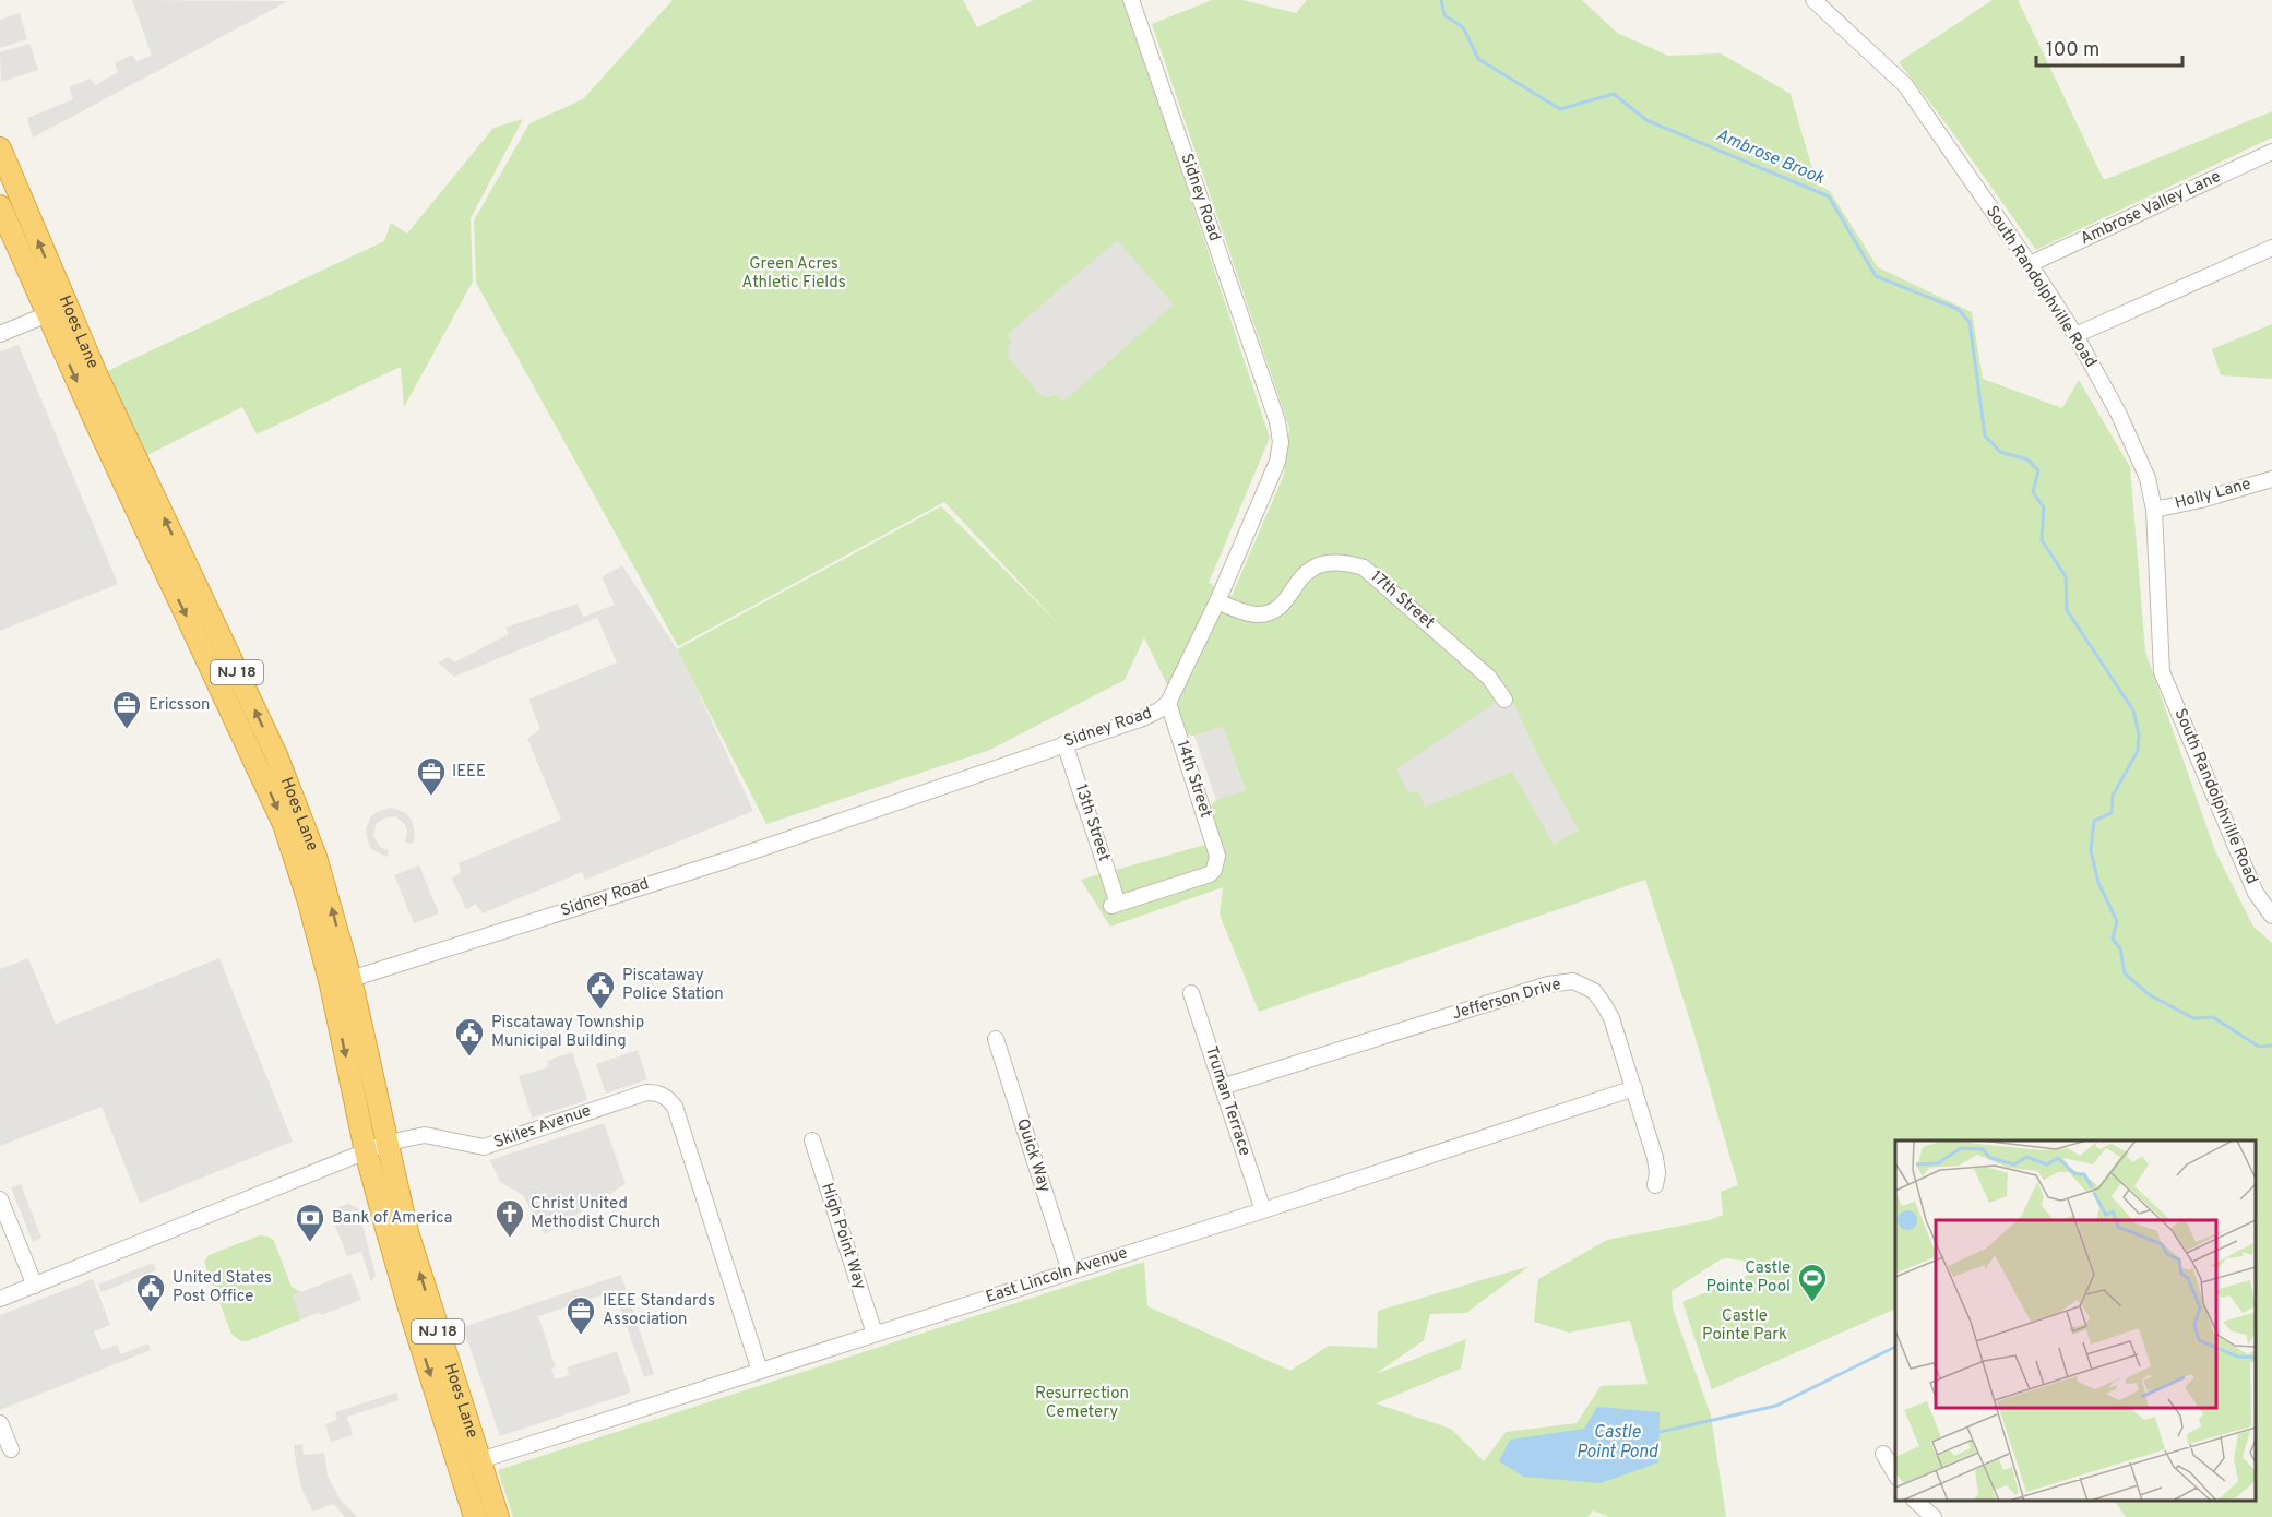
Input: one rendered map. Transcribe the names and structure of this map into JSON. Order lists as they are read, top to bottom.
{
  "streets": {
    "highway": ["Hoes Lane", "NJ 18"],
    "street": [
      "Sidney Road",
      "Ambrose Valley Lane",
      "South Randolphville Road",
      "Holly Lane",
      "17th Street",
      "14th Street",
      "13th Street",
      "Jefferson Drive",
      "Truman Terrace",
      "Skiles Avenue",
      "Quick Way",
      "High Point Way",
      "East Lincoln Avenue"
    ]
  },
  "crossings": [
    ["Sidney Road", "Hoes Lane"],
    ["Sidney Road", "17th Street"],
    ["Sidney Road", "14th Street"],
    ["Sidney Road", "13th Street"],
    ["Ambrose Valley Lane", "South Randolphville Road"],
    ["South Randolphville Road", "Holly Lane"],
    ["Hoes Lane", "Skiles Avenue"],
    ["Hoes Lane", "East Lincoln Avenue"],
    ["14th Street", "13th Street"],
    ["Jefferson Drive", "Truman Terrace"],
    ["Jefferson Drive", "East Lincoln Avenue"],
    ["Truman Terrace", "East Lincoln Avenue"],
    ["Skiles Avenue", "East Lincoln Avenue"],
    ["Quick Way", "East Lincoln Avenue"],
    ["High Point Way", "East Lincoln Avenue"]
  ],
  "water": ["Ambrose Brook", "Castle Point Pond"],
  "parks": ["Green Acres Athletic Fields", "Castle Pointe Park", "Resurrection Cemetery"],
  "places": {
    "office": ["Ericsson", "IEEE", "IEEE Standards Association"],
    "public building": ["Piscataway Police Station", "Piscataway Township Municipal Building", "United States Post Office"],
    "church": ["Christ United Methodist Church"],
    "bank": ["Bank of America"],
    "sports": ["Castle Pointe Pool"]
  },
  "scale_bar": "100 m"
}
